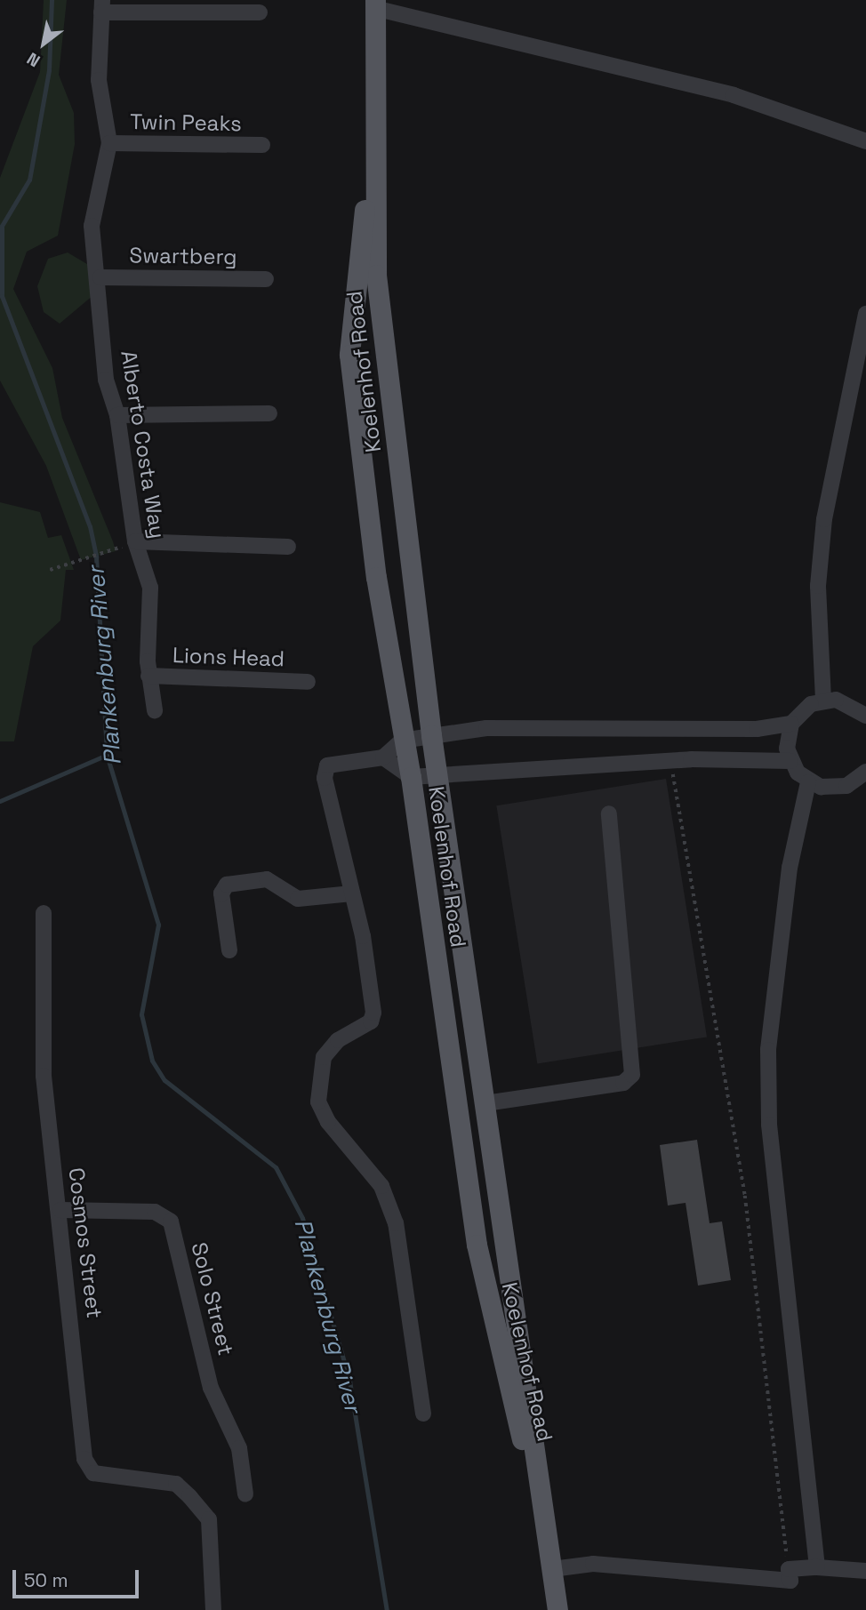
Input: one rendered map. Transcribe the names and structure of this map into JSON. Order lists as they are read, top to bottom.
{
  "streets": {
    "main road": ["Koelenhof Road"],
    "street": [
      "Twin Peaks",
      "Swartberg",
      "Alberto Costa Way",
      "Lions Head",
      "Cosmos Street",
      "Solo Street"
    ]
  },
  "crossings": [
    ["Twin Peaks", "Alberto Costa Way"],
    ["Swartberg", "Alberto Costa Way"],
    ["Alberto Costa Way", "Lions Head"],
    ["Cosmos Street", "Solo Street"]
  ],
  "water": ["Plankenburg River"],
  "scale_bar": "50 m",
  "north": "bottom left"
}
